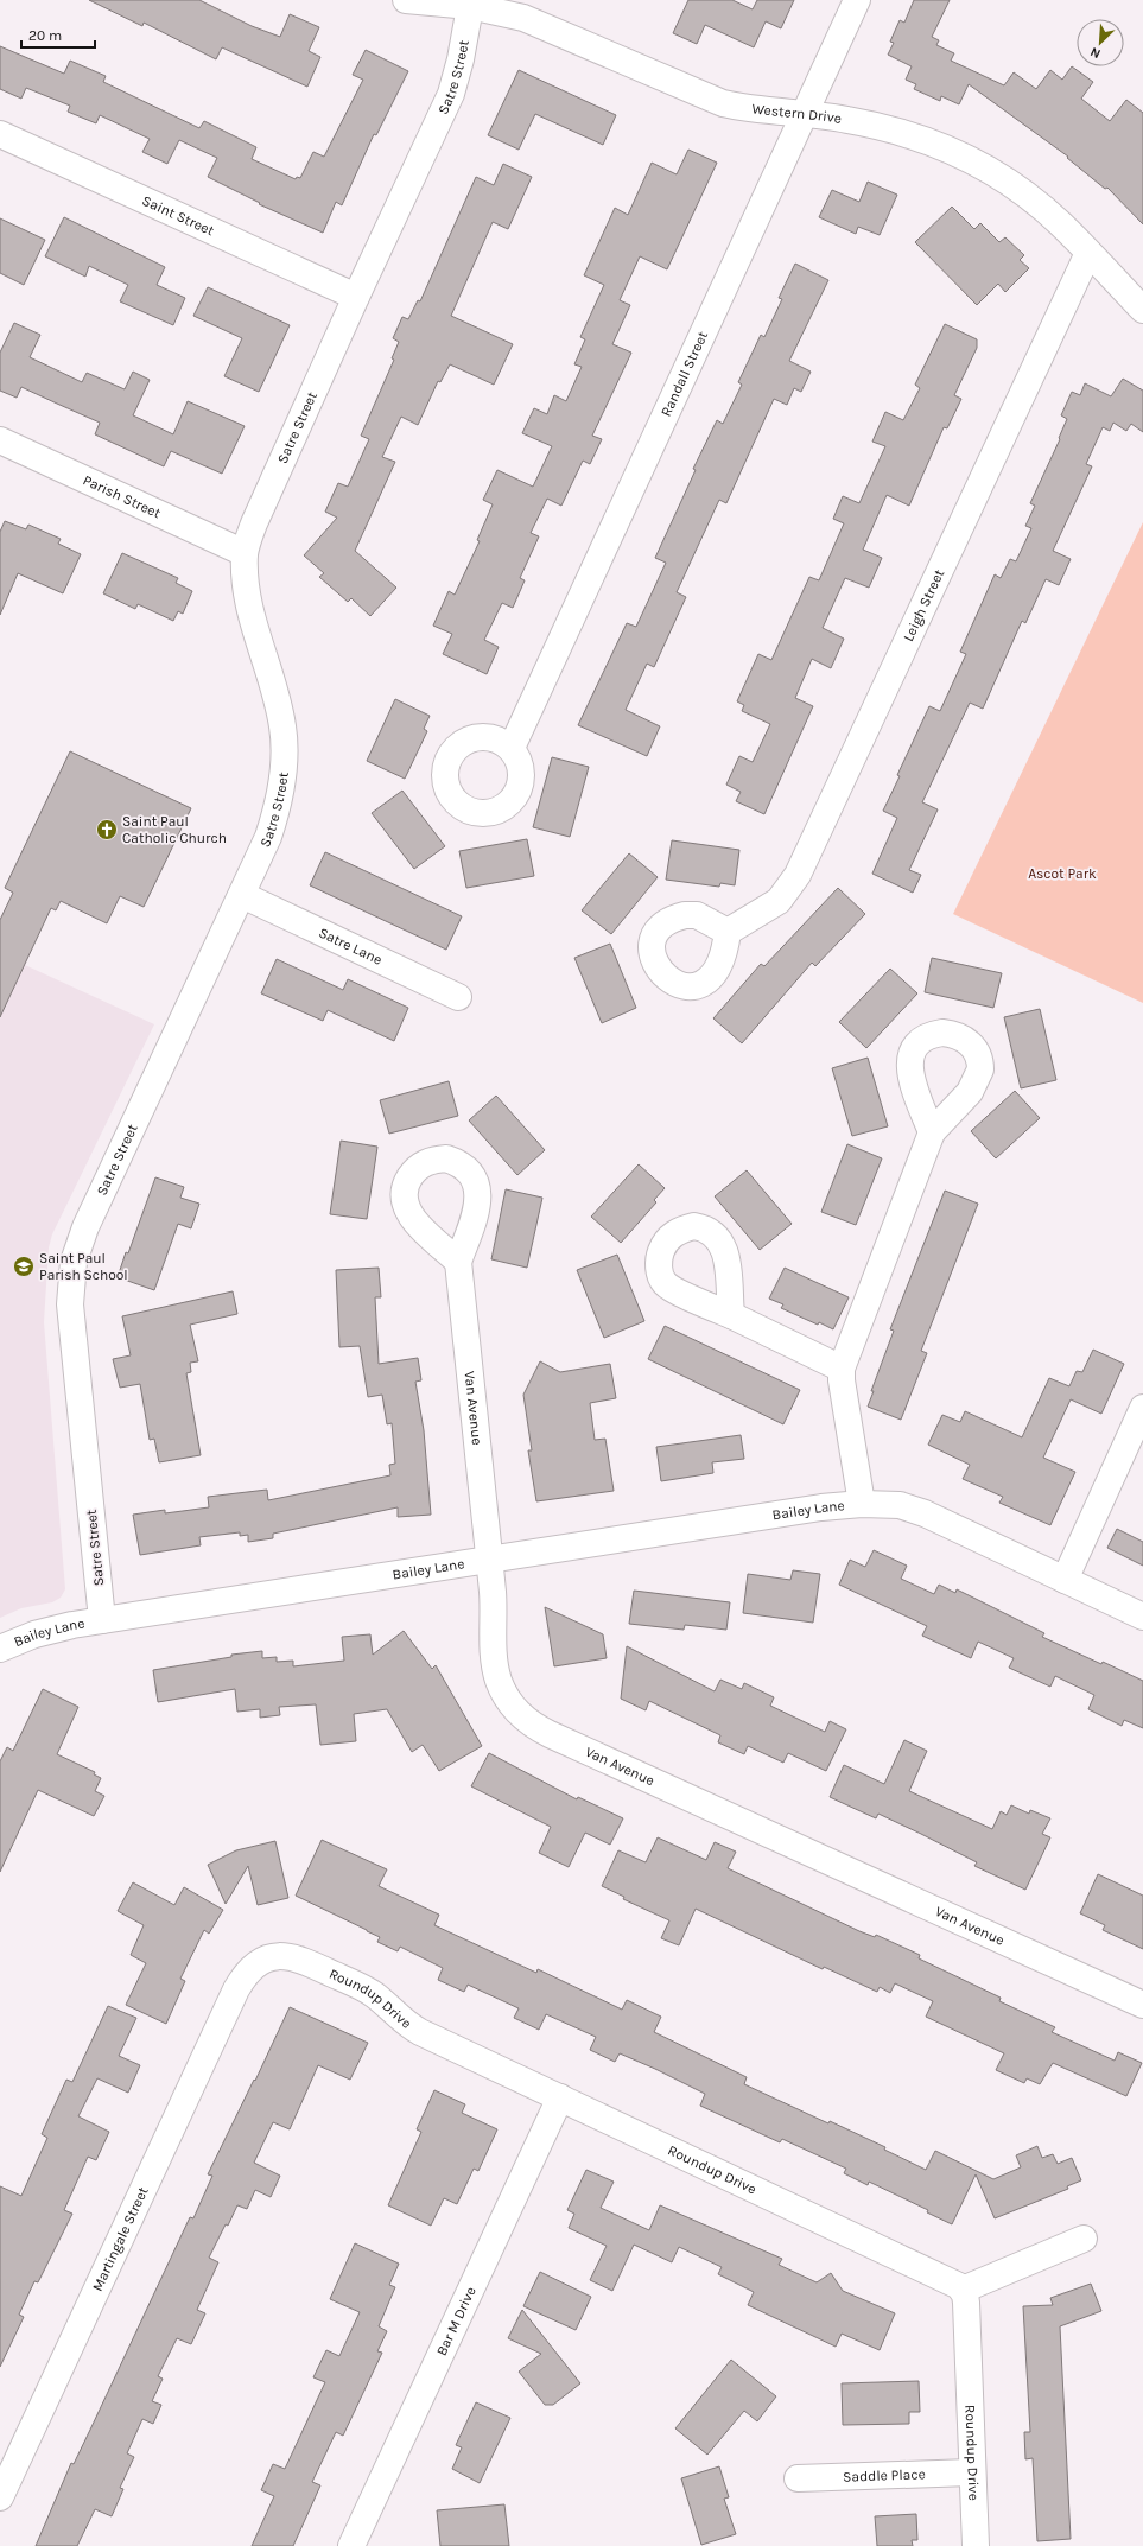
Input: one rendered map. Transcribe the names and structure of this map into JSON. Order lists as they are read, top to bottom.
{
  "streets": {
    "street": [
      "Satre Street",
      "Western Drive",
      "Saint Street",
      "Randall Street",
      "Parish Street",
      "Leigh Street",
      "Satre Lane",
      "Van Avenue",
      "Bailey Lane",
      "Roundup Drive",
      "Martingale Street",
      "Bar M Drive",
      "Saddle Place"
    ]
  },
  "crossings": [
    ["Satre Street", "Western Drive"],
    ["Satre Street", "Saint Street"],
    ["Satre Street", "Parish Street"],
    ["Satre Street", "Satre Lane"],
    ["Satre Street", "Bailey Lane"],
    ["Western Drive", "Randall Street"],
    ["Western Drive", "Leigh Street"],
    ["Van Avenue", "Bailey Lane"],
    ["Roundup Drive", "Martingale Street"],
    ["Roundup Drive", "Bar M Drive"],
    ["Roundup Drive", "Saddle Place"]
  ],
  "parks": ["Ascot Park"],
  "places": {
    "church": ["Saint Paul Catholic Church"],
    "school or university": ["Saint Paul Parish School"]
  },
  "scale_bar": "20 m",
  "north": "bottom left"
}
